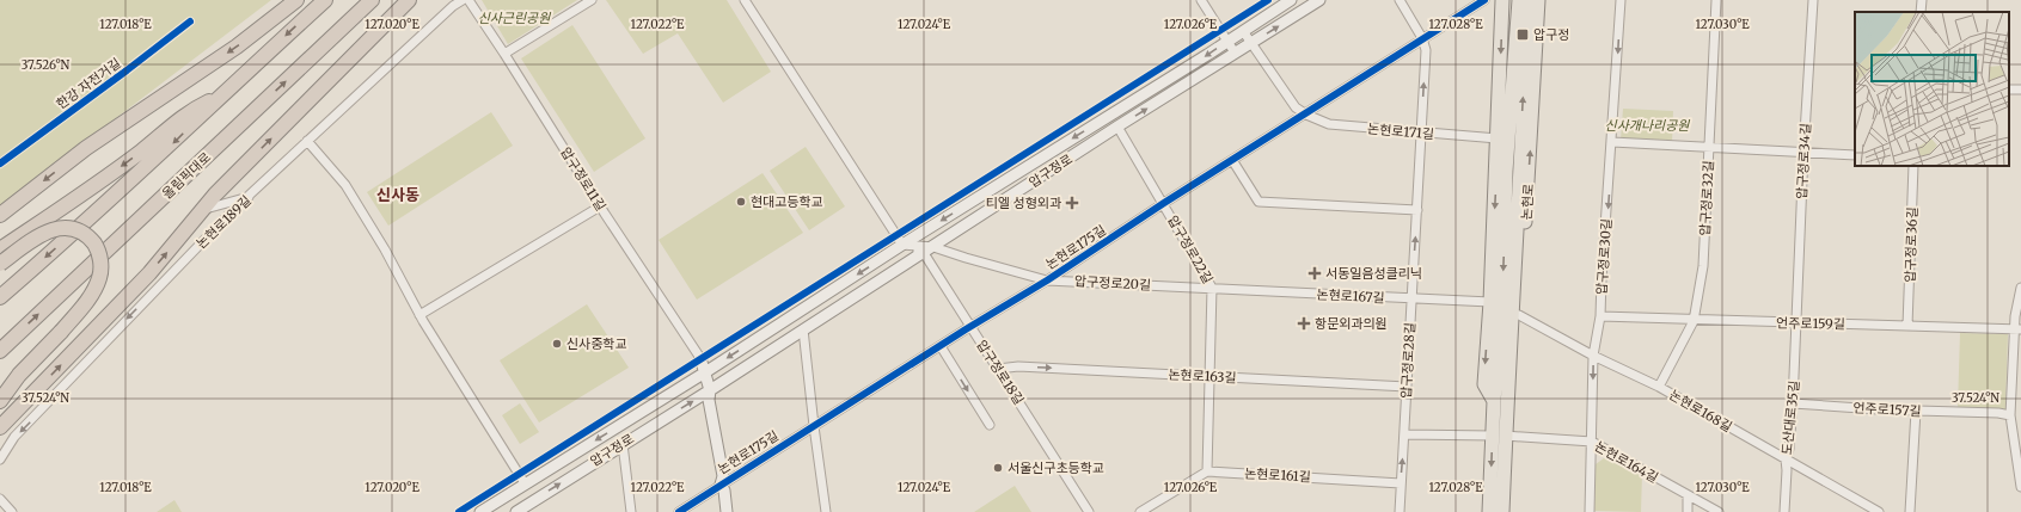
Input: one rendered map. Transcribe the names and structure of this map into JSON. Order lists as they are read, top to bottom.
{
  "streets": {
    "highway": ["올림픽대로"],
    "main road": ["압구정로", "논현로"],
    "street": [
      "논현로171길",
      "압구정로34길",
      "압구정로11길",
      "압구정로32길",
      "논현로189길",
      "압구정로36길",
      "논현로175길",
      "압구정로22길",
      "압구정로30길",
      "압구정로20길",
      "논현로167길",
      "언주로159길",
      "압구정로28길",
      "압구정로18길",
      "논현로163길",
      "언주로157길",
      "논현로168길",
      "도산대로35길",
      "논현로164길",
      "논현로161길"
    ],
    "cycle path": ["한강 자전거길"]
  },
  "crossings": [
    ["논현로171길", "논현로"],
    ["논현로171길", "논현로175길"],
    ["논현로171길", "압구정로28길"],
    ["압구정로34길", "언주로159길"],
    ["압구정로34길", "도산대로35길"],
    ["압구정로", "압구정로22길"],
    ["압구정로", "압구정로20길"],
    ["압구정로", "압구정로18길"],
    ["압구정로32길", "언주로159길"],
    ["압구정로32길", "논현로168길"],
    ["논현로", "논현로167길"],
    ["논현로", "논현로168길"],
    ["논현로", "논현로164길"],
    ["압구정로36길", "언주로159길"],
    ["논현로175길", "압구정로22길"],
    ["논현로175길", "압구정로20길"],
    ["논현로175길", "압구정로28길"],
    ["논현로175길", "압구정로18길"],
    ["압구정로22길", "압구정로20길"],
    ["압구정로22길", "논현로167길"],
    ["압구정로22길", "논현로163길"],
    ["압구정로22길", "논현로161길"],
    ["압구정로30길", "언주로159길"],
    ["압구정로30길", "논현로168길"],
    ["압구정로30길", "논현로164길"],
    ["압구정로20길", "논현로167길"],
    ["논현로167길", "압구정로28길"],
    ["언주로159길", "도산대로35길"],
    ["압구정로28길", "논현로163길"],
    ["압구정로28길", "논현로161길"],
    ["압구정로18길", "논현로163길"],
    ["언주로157길", "도산대로35길"],
    ["논현로168길", "도산대로35길"]
  ],
  "one_way": [
    "논현로189길",
    "압구정로30길",
    "압구정로28길",
    "논현로163길"
  ],
  "districts": ["신사동"],
  "parks": ["신사근린공원", "신사개나리공원"],
  "places": {
    "transit": ["압구정"],
    "other": ["현대고등학교", "신사중학교", "서울신구초등학교"],
    "health": ["티엘 성형외과", "서동일음성클리닉", "항문외과의원"]
  },
  "coordinates": [
    "127.018°E",
    "127.020°E",
    "127.022°E",
    "127.024°E",
    "127.026°E",
    "127.028°E",
    "127.030°E",
    "37.526°N",
    "37.524°N"
  ]
}
